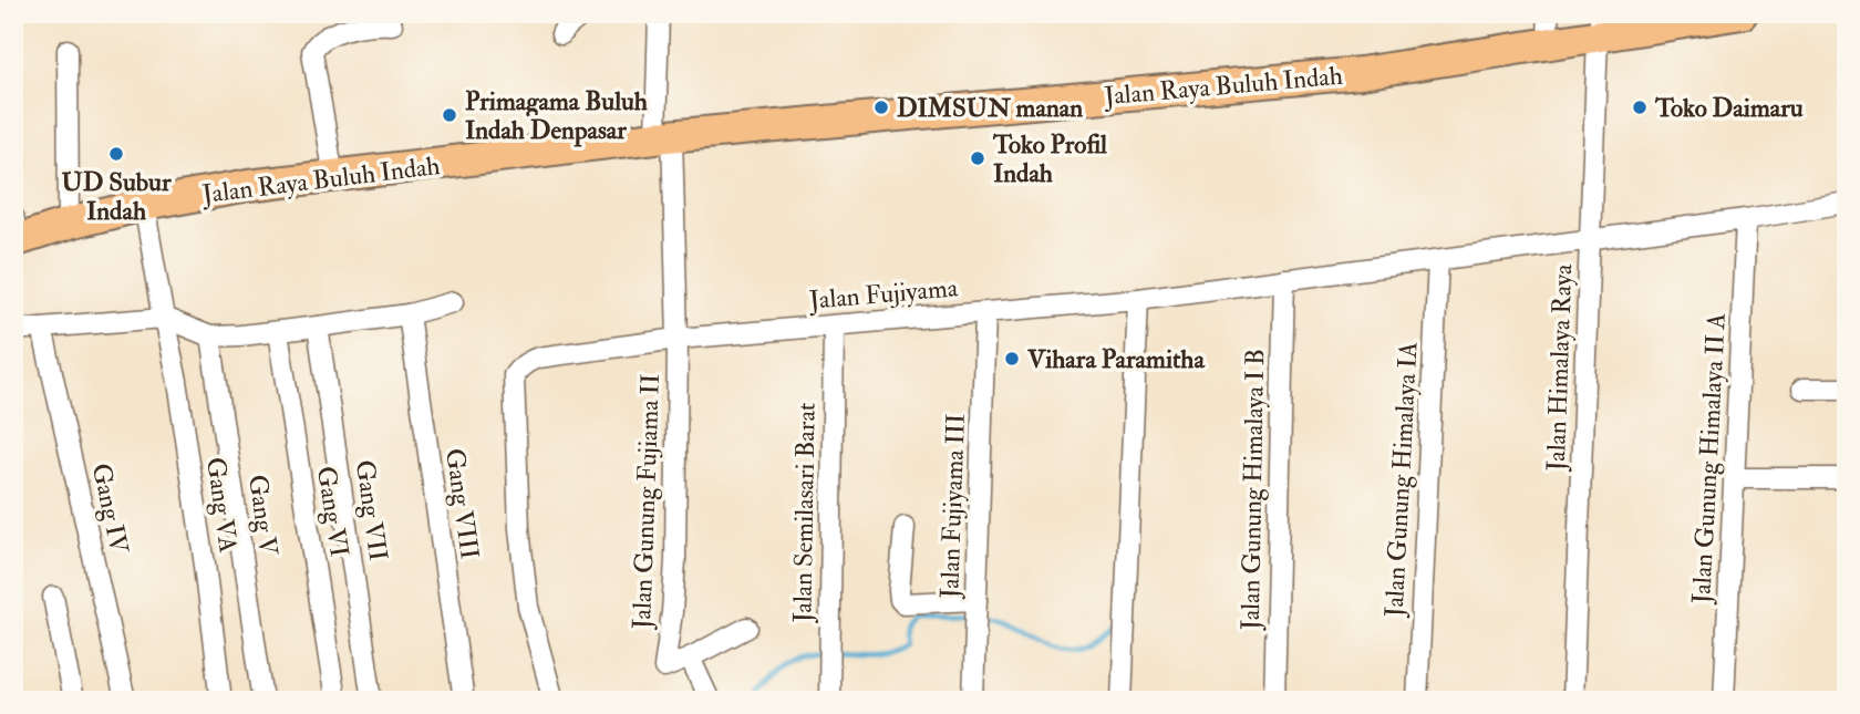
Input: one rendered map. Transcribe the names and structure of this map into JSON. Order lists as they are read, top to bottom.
{
  "streets": {
    "highway": ["Jalan Raya Buluh Indah"],
    "street": [
      "Jalan Fujiyama",
      "Jalan Himalaya Raya",
      "Jalan Gunung Himalaya II A",
      "Jalan Gunung Himalaya IA",
      "Jalan Gunung Himalaya I B",
      "Jalan Gunung Fujiama II",
      "Gang VIII",
      "Gang VA",
      "Jalan Fujiyama III",
      "Gang IV",
      "Gang VII",
      "Gang VI",
      "Jalan Semilasari Barat",
      "Gang V"
    ]
  },
  "crossings": [
    ["Jalan Raya Buluh Indah", "Jalan Himalaya Raya"],
    ["Jalan Raya Buluh Indah", "Gang VA"],
    ["Jalan Fujiyama", "Jalan Himalaya Raya"],
    ["Jalan Fujiyama", "Jalan Gunung Himalaya II A"],
    ["Jalan Fujiyama", "Jalan Gunung Himalaya IA"],
    ["Jalan Fujiyama", "Jalan Gunung Himalaya I B"],
    ["Jalan Fujiyama", "Jalan Gunung Fujiama II"],
    ["Jalan Fujiyama", "Jalan Fujiyama III"],
    ["Jalan Fujiyama", "Jalan Semilasari Barat"]
  ],
  "places": [
    "DIMSUN manan",
    "Toko Daimaru",
    "Primagama Buluh Indah Denpasar",
    "UD Subur Indah",
    "Toko Profil Indah",
    "Vihara Paramitha"
  ]
}
